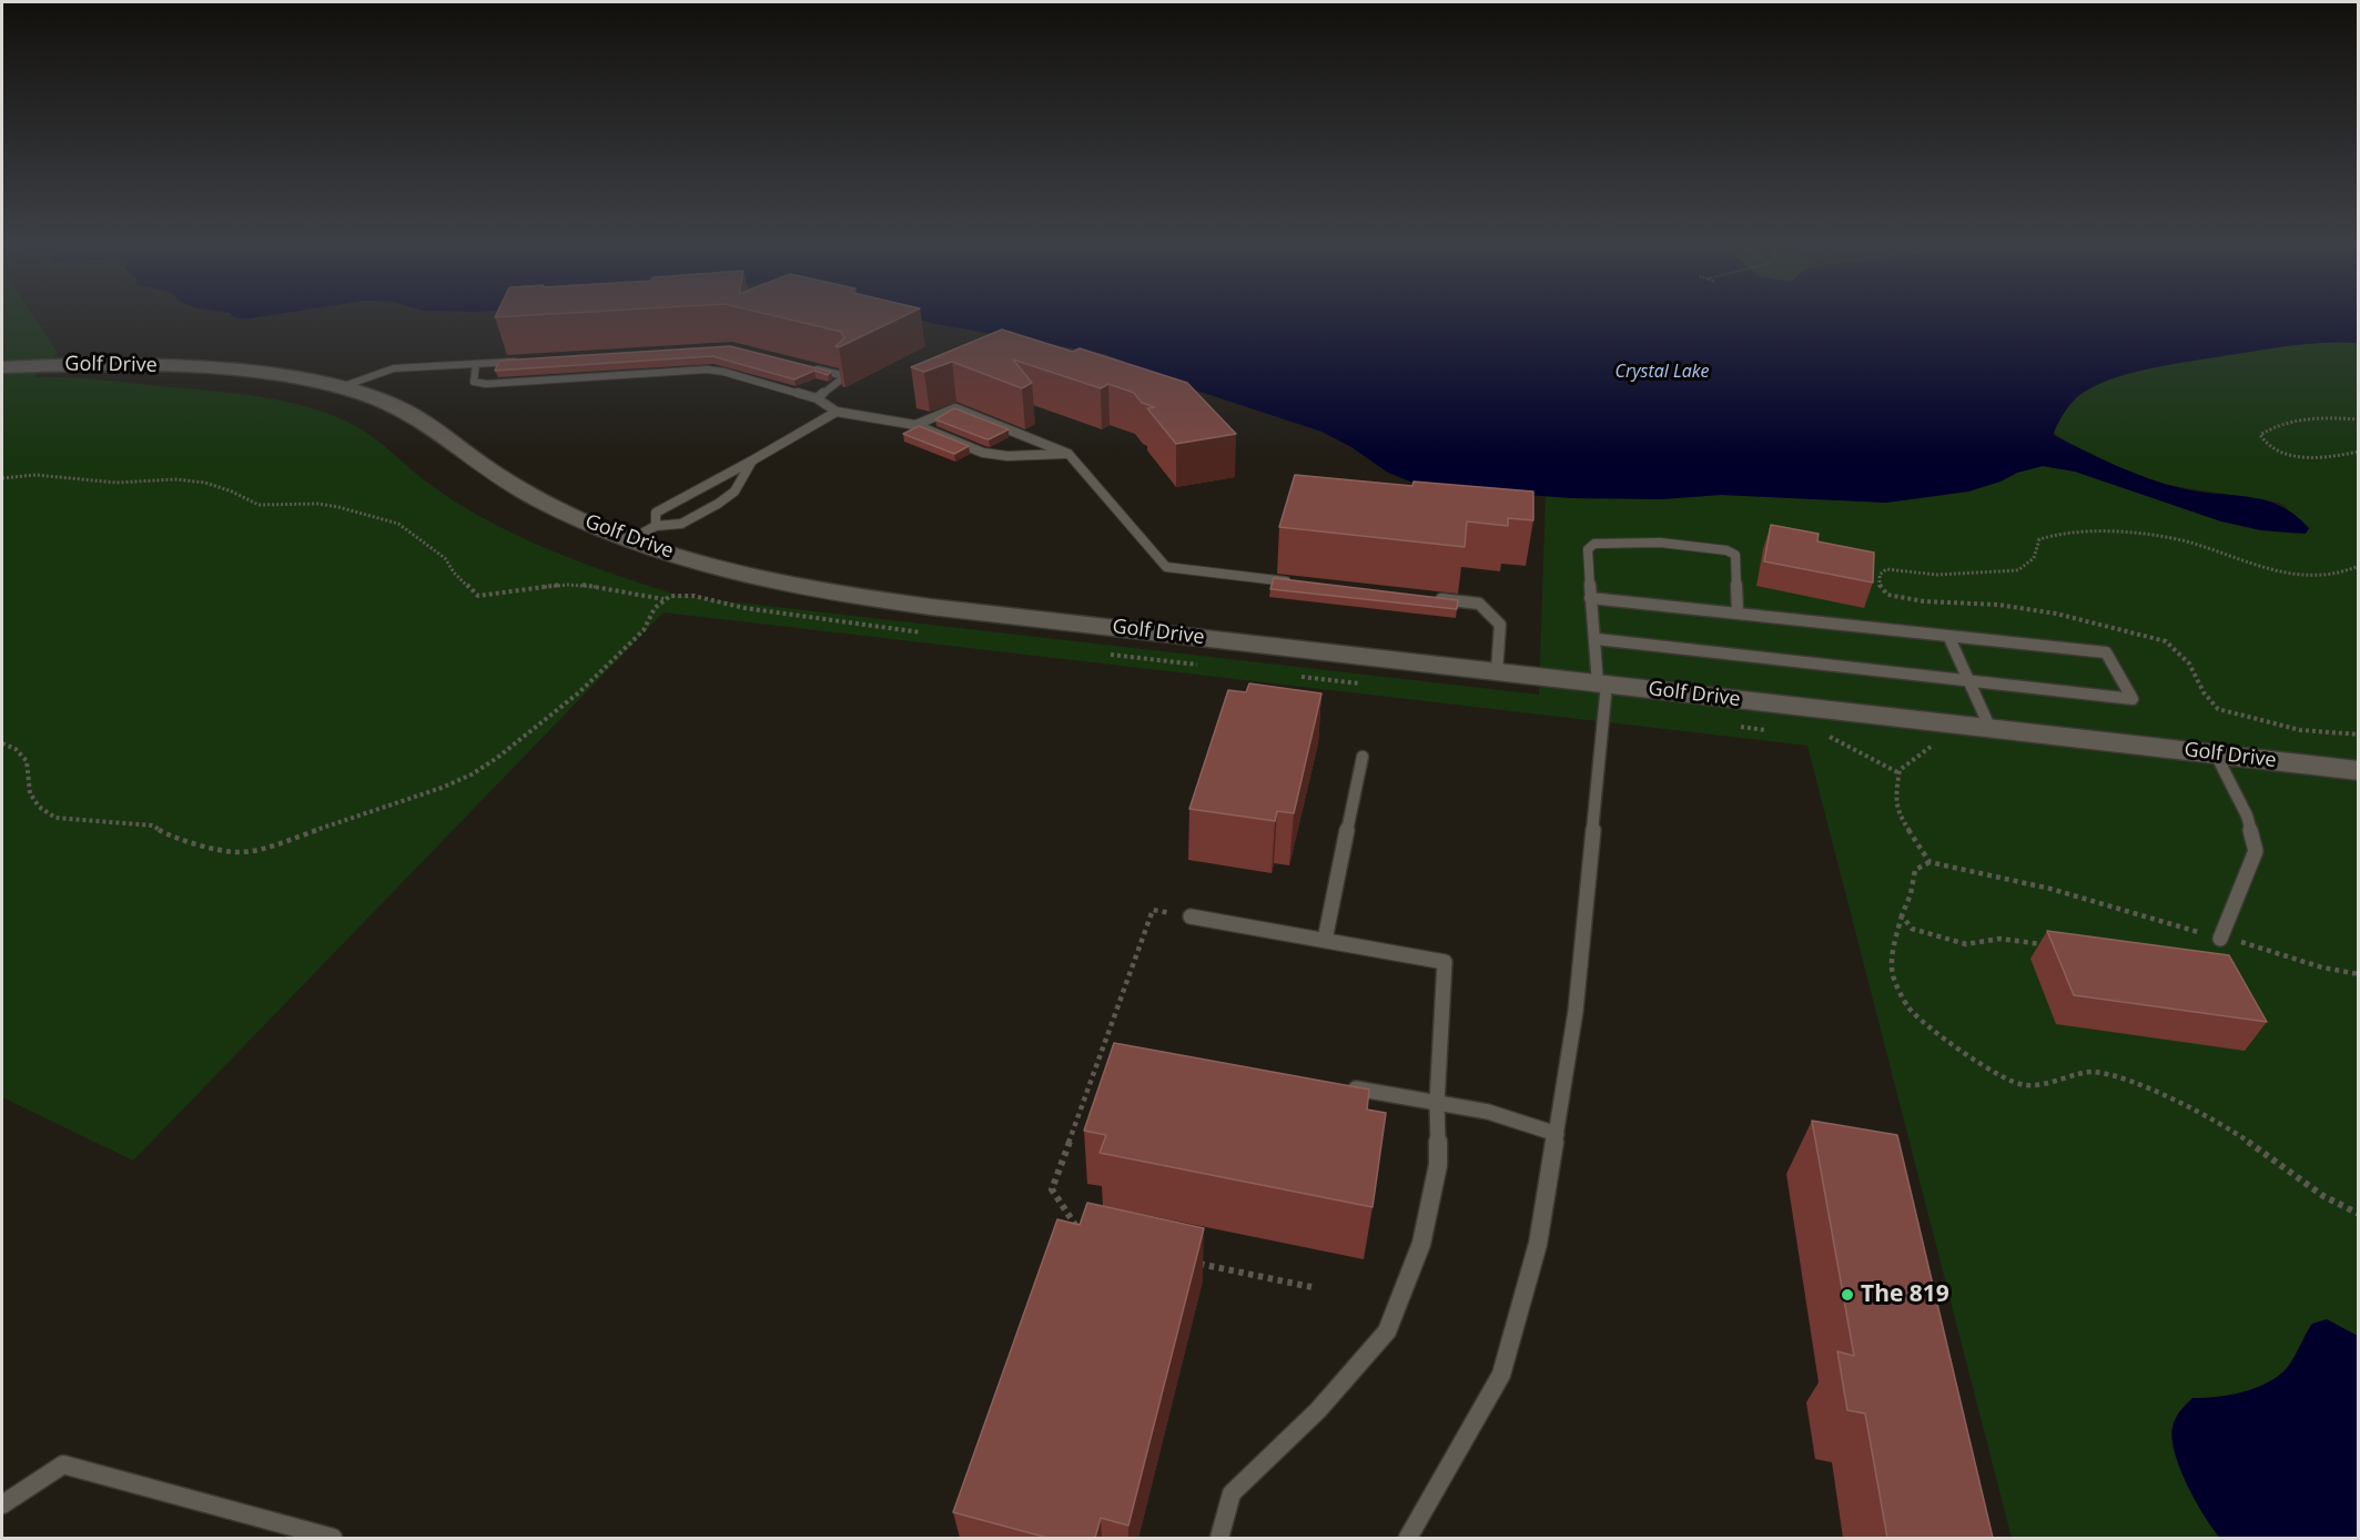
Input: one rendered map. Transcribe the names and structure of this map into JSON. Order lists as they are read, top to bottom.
{
  "streets": {
    "street": ["Golf Drive"]
  },
  "water": ["Crystal Lake"],
  "places": ["The 819"]
}
